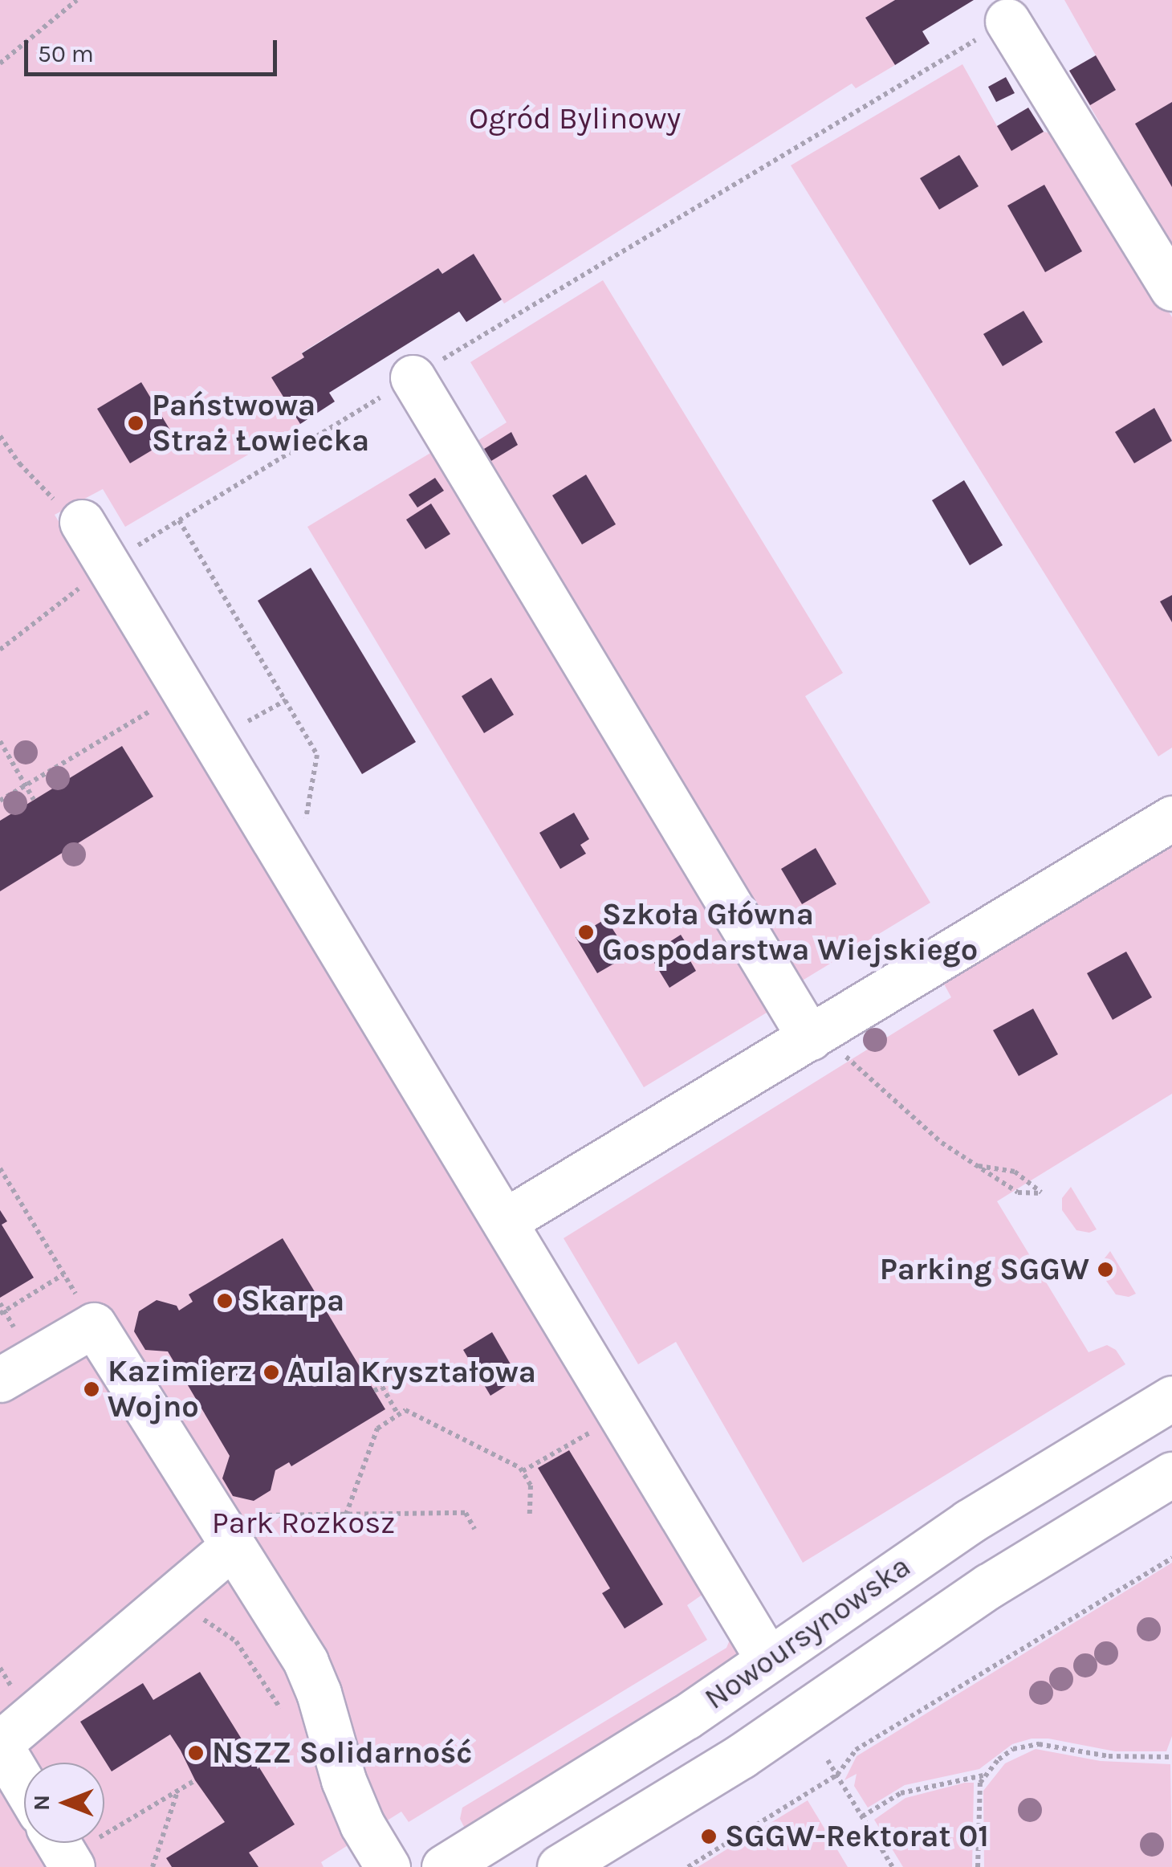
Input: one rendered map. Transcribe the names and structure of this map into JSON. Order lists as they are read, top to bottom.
{
  "streets": {
    "street": ["Nowoursynowska"]
  },
  "parks": ["Ogród Bylinowy", "Park Rozkosz"],
  "places": [
    "Państwowa Straż Łowiecka",
    "Szkoła Główna Gospodarstwa Wiejskiego",
    "Parking SGGW",
    "Skarpa",
    "Aula Kryształowa",
    "Kazimierz Wojno",
    "NSZZ Solidarność",
    "SGGW-Rektorat 01"
  ],
  "scale_bar": "50 m",
  "north": "left"
}
